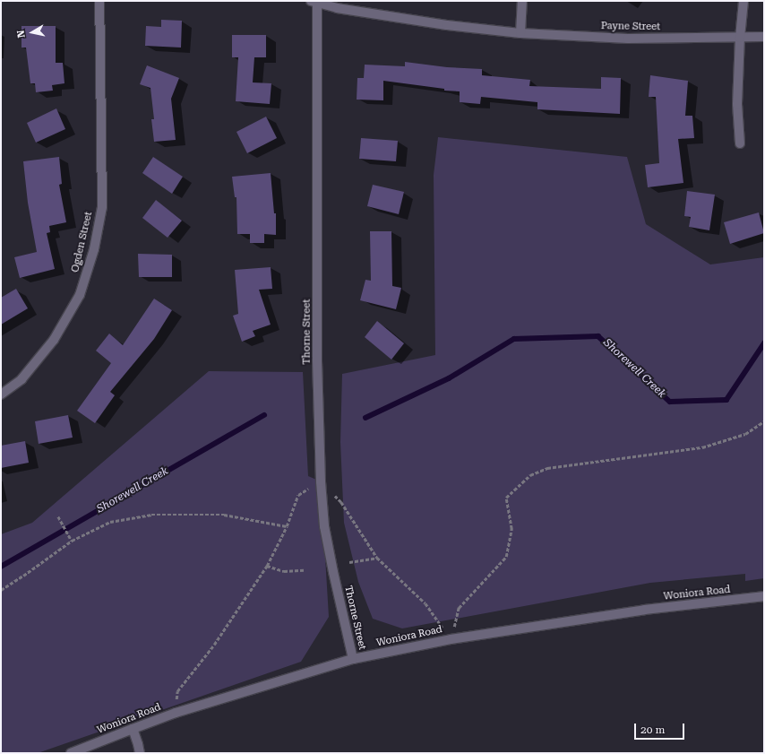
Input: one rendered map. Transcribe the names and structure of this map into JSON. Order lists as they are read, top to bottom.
{
  "streets": {
    "street": [
      "Payne Street",
      "Ogden Street",
      "Thorne Street",
      "Woniora Road"
    ]
  },
  "crossings": [
    ["Payne Street", "Thorne Street"],
    ["Thorne Street", "Woniora Road"]
  ],
  "water": ["Shorewell Creek"],
  "scale_bar": "20 m",
  "north": "left"
}
